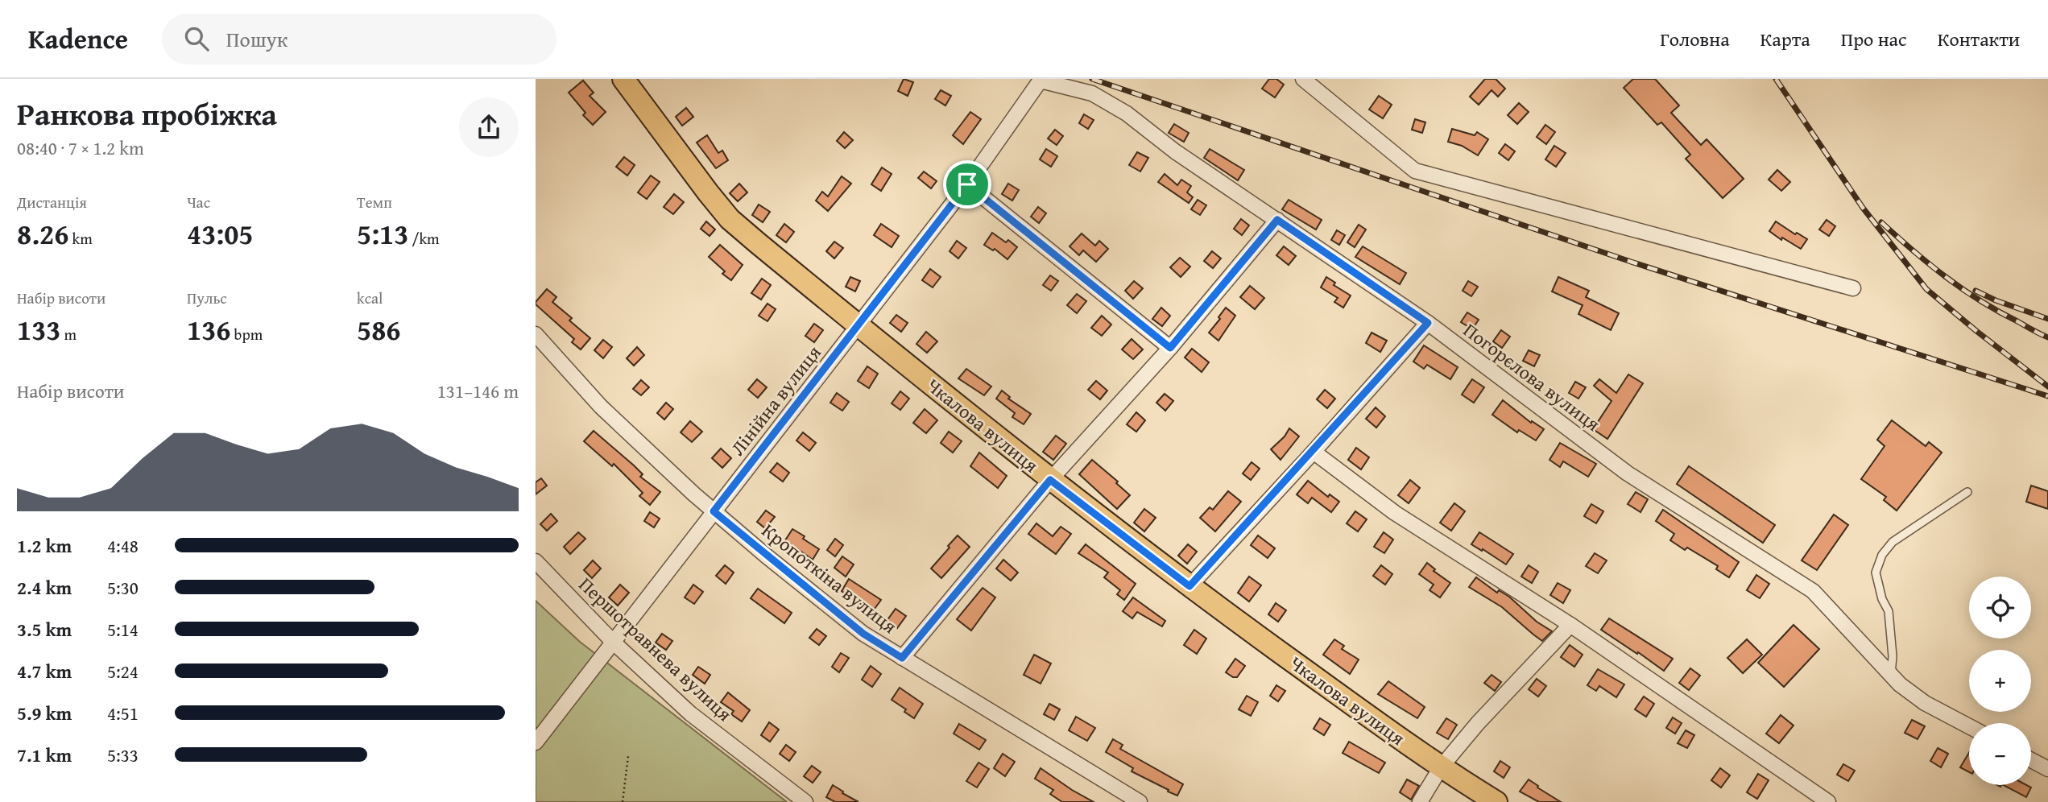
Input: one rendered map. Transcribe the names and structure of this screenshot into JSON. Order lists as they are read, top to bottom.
{
  "streets": {
    "main road": ["Чкалова вулиця"],
    "street": [
      "Погорєлова вулиця",
      "Лінійна вулиця",
      "Кропоткіна вулиця",
      "Першотравнева вулиця"
    ]
  },
  "crossings": [
    ["Погорєлова вулиця", "Лінійна вулиця"],
    ["Лінійна вулиця", "Чкалова вулиця"],
    ["Лінійна вулиця", "Кропоткіна вулиця"],
    ["Лінійна вулиця", "Першотравнева вулиця"]
  ],
  "page": {
    "header": "Kadence",
    "search": "Пошук",
    "nav": [
      "Головна",
      "Карта",
      "Про нас",
      "Контакти"
    ],
    "heading": ["Ранкова пробіжка", "08:40 · 7 × 1.2 km"],
    "stats": [
      ["Дистанція", "8.26 km"],
      ["Час", "43:05"],
      ["Темп", "5:13 /km"],
      ["Набір висоти", "133 m"],
      ["Пульс", "136 bpm"],
      ["kcal", "586"]
    ],
    "chart": ["Набір висоти", "131–146 m"],
    "list": [
      {
        "name": "1.2 km",
        "note": "4:48"
      },
      {
        "name": "2.4 km",
        "note": "5:30"
      },
      {
        "name": "3.5 km",
        "note": "5:14"
      },
      {
        "name": "4.7 km",
        "note": "5:24"
      },
      {
        "name": "5.9 km",
        "note": "4:51"
      },
      {
        "name": "7.1 km",
        "note": "5:33"
      }
    ],
    "map_buttons": ["+", "−"]
  }
}
